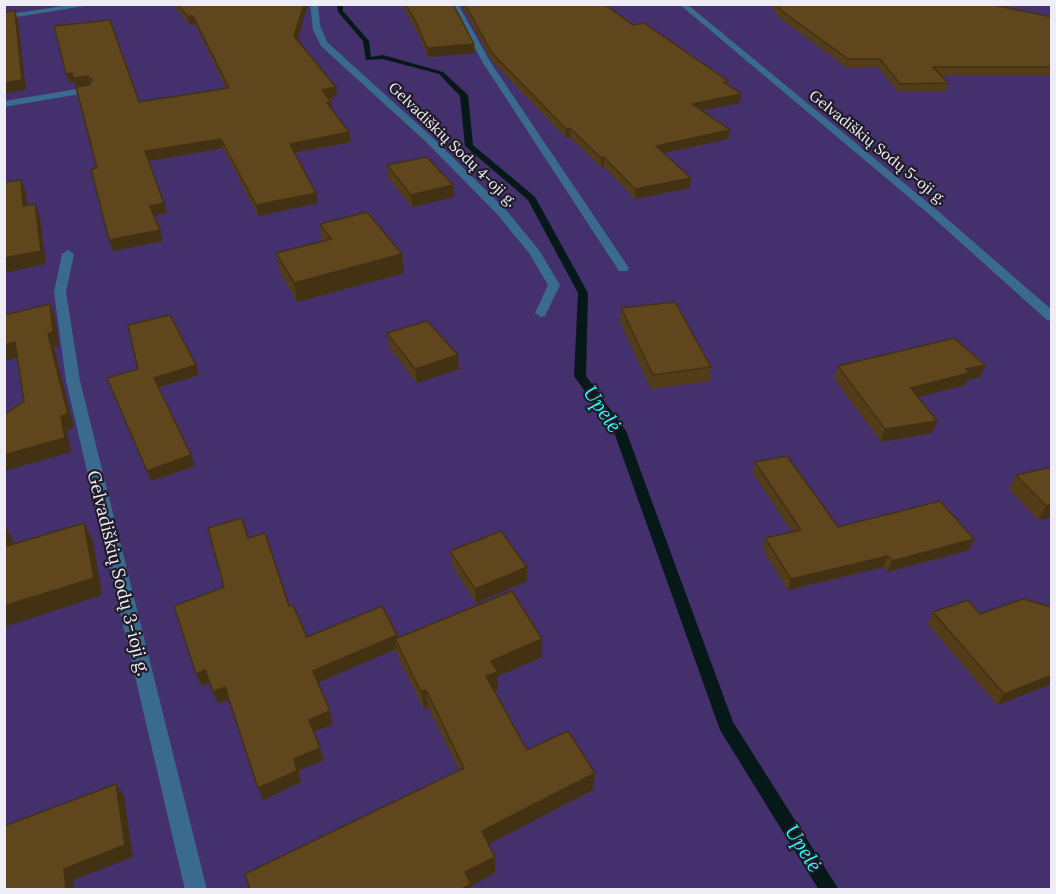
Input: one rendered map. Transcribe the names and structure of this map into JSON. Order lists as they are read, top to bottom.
{
  "streets": {
    "street": ["Gelvadiškių Sodų 4-oji g.", "Gelvadiškių Sodų 5-oji g.", "Gelvadiškių Sodų 3-ioji g."]
  },
  "water": ["Upelė"]
}
